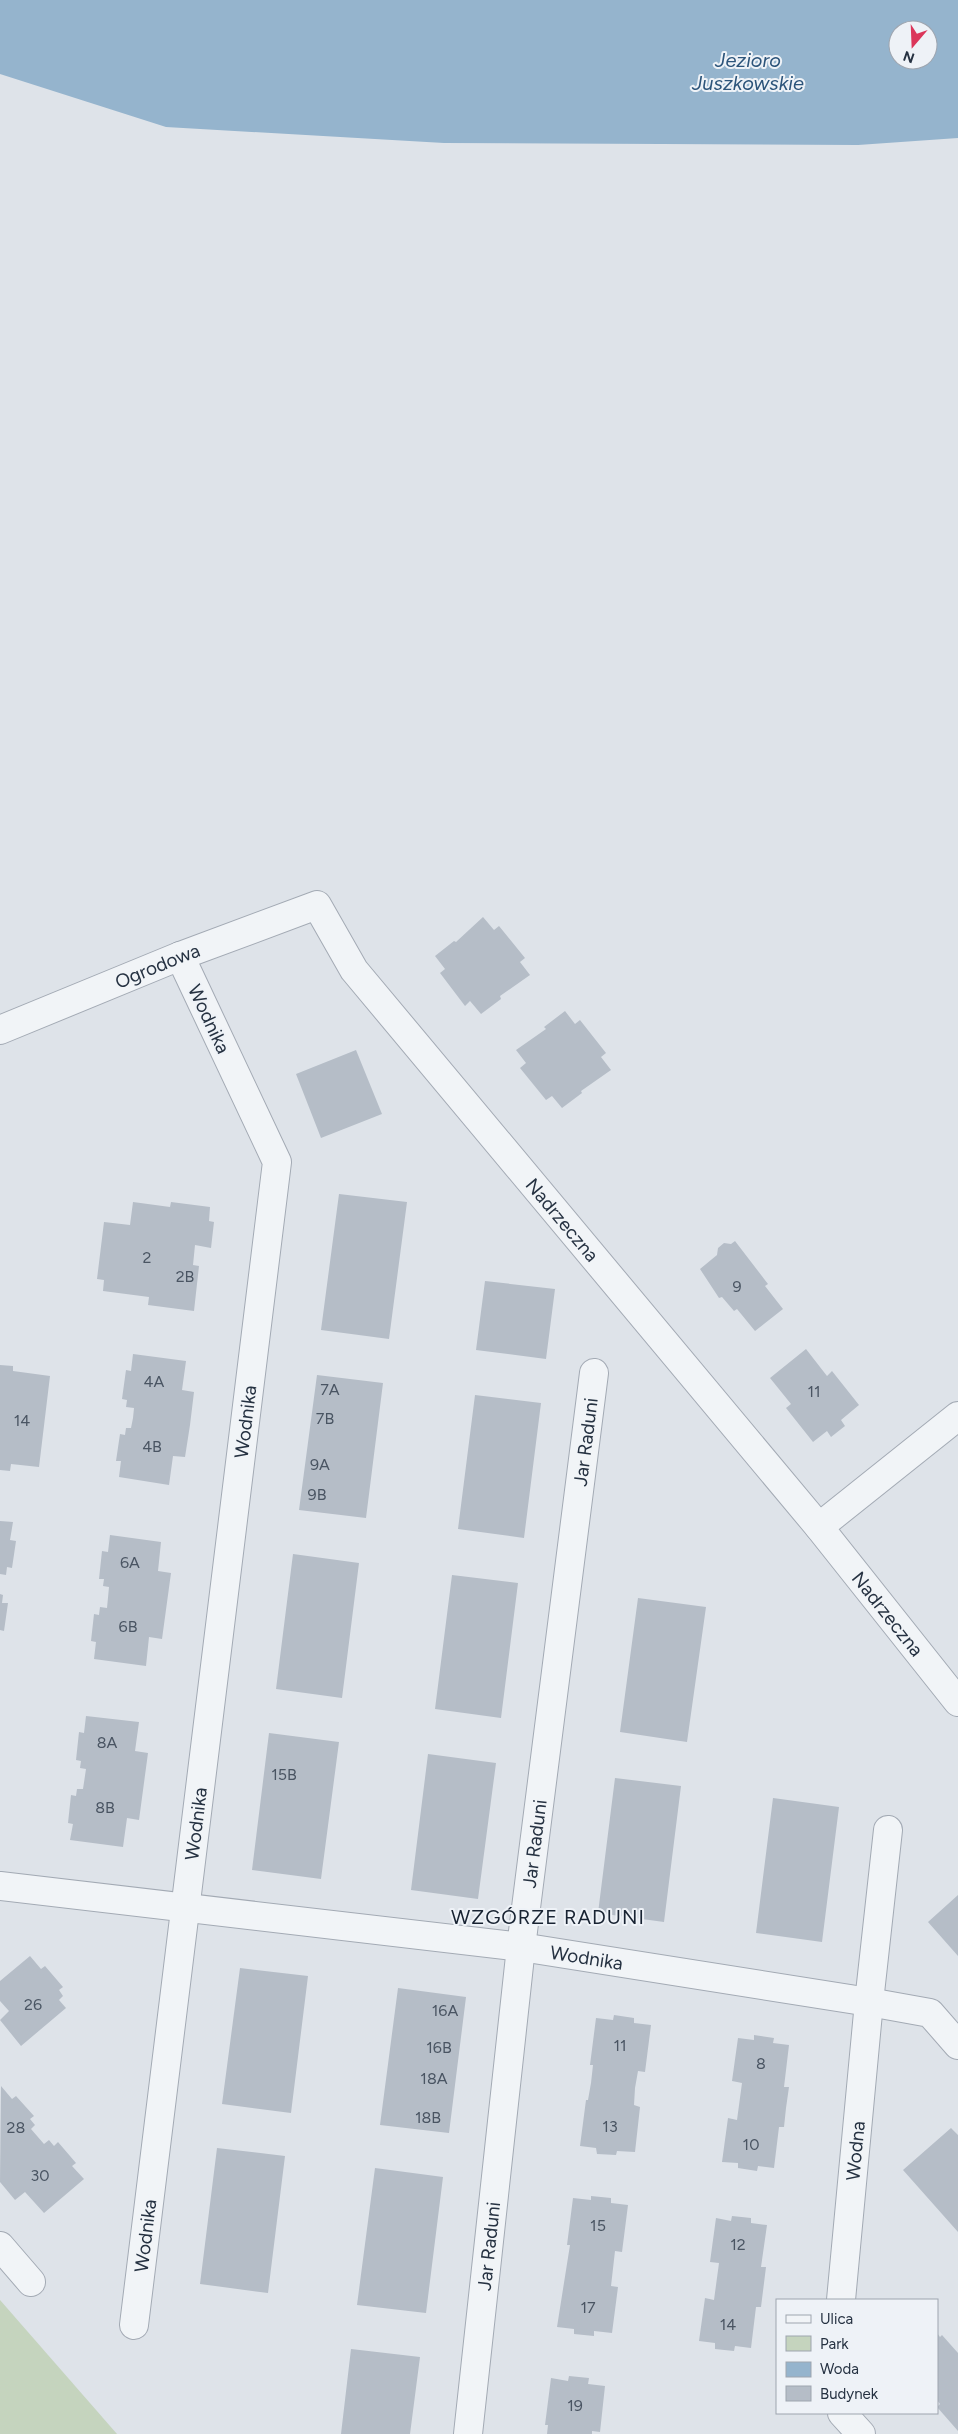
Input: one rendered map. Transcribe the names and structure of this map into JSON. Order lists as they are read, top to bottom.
{
  "streets": {
    "street": [
      "Ogrodowa",
      "Wodnika",
      "Nadrzeczna",
      "Jar Raduni",
      "Wodna"
    ]
  },
  "crossings": [
    ["Ogrodowa", "Wodnika"],
    ["Ogrodowa", "Nadrzeczna"],
    ["Wodnika", "Jar Raduni"],
    ["Wodnika", "Wodna"]
  ],
  "districts": ["WZGÓRZE RADUNI"],
  "water": ["Jezioro Juszkowskie"],
  "house_numbers": [
    "2",
    "2B",
    "9",
    "4A",
    "7A",
    "11",
    "7B",
    "14",
    "4B",
    "9A",
    "9B",
    "6A",
    "6B",
    "8A",
    "15B",
    "8B",
    "26",
    "16A",
    "11",
    "16B",
    "8",
    "18A",
    "18B",
    "13",
    "28",
    "10",
    "30",
    "15",
    "12",
    "17",
    "14",
    "19"
  ],
  "legend": [
    "Ulica",
    "Park",
    "Woda",
    "Budynek"
  ],
  "north": "bottom"
}
